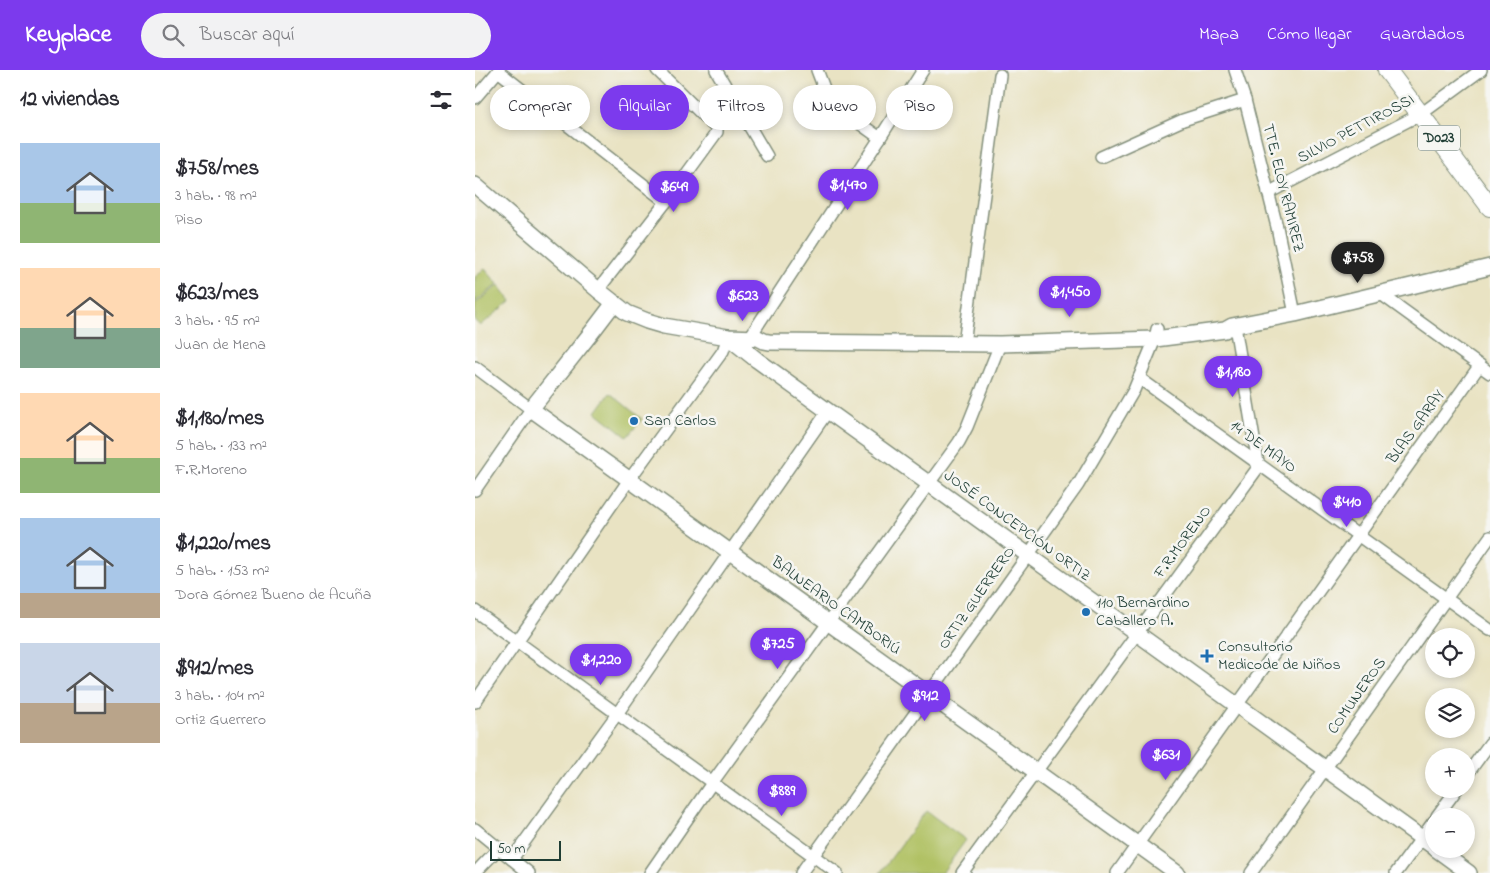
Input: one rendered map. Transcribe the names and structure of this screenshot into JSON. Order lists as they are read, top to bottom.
{
  "streets": {
    "main road": ["D023"],
    "street": [
      "SILVIO PETTIROSSI",
      "TTE. ELOY RAMIREZ",
      "BLAS GARAY",
      "14 DE MAYO",
      "JOSÉ CONCEPCIÓN ORTIZ",
      "F.R.MORENO",
      "ORTIZ GUERRERO",
      "BALNEARIO CAMBORIÚ",
      "COMUNEROS"
    ]
  },
  "crossings": [
    ["SILVIO PETTIROSSI", "D023"],
    ["SILVIO PETTIROSSI", "TTE. ELOY RAMIREZ"],
    ["BLAS GARAY", "14 DE MAYO"],
    ["BLAS GARAY", "JOSÉ CONCEPCIÓN ORTIZ"],
    ["BLAS GARAY", "BALNEARIO CAMBORIÚ"],
    ["14 DE MAYO", "F.R.MORENO"],
    ["14 DE MAYO", "ORTIZ GUERRERO"],
    ["14 DE MAYO", "COMUNEROS"],
    ["JOSÉ CONCEPCIÓN ORTIZ", "F.R.MORENO"],
    ["JOSÉ CONCEPCIÓN ORTIZ", "ORTIZ GUERRERO"],
    ["JOSÉ CONCEPCIÓN ORTIZ", "COMUNEROS"],
    ["F.R.MORENO", "BALNEARIO CAMBORIÚ"],
    ["ORTIZ GUERRERO", "BALNEARIO CAMBORIÚ"]
  ],
  "places": {
    "other": ["San Carlos", "110 Bernardino Caballero A."],
    "health": ["Consultorio Medicode de Niños"]
  },
  "scale_bar": "50 m",
  "page": {
    "header": "Keyplace",
    "search": "Buscar aquí",
    "nav": ["Mapa", "Cómo llegar", "Guardados"],
    "heading": "12 viviendas",
    "chip": [
      "Comprar",
      "Alquilar",
      "Filtros",
      "Nuevo",
      "Piso"
    ],
    "list": [
      {
        "name": "$758/mes",
        "note": "3 hab. · 98 m² · Piso"
      },
      {
        "name": "$623/mes",
        "note": "3 hab. · 95 m² · Juan de Mena"
      },
      {
        "name": "$1,180/mes",
        "note": "5 hab. · 133 m² · F.R.Moreno"
      },
      {
        "name": "$1,220/mes",
        "note": "5 hab. · 153 m² · Dora Gómez Bueno de Acuña"
      },
      {
        "name": "$912/mes",
        "note": "3 hab. · 104 m² · Ortiz Guerrero"
      }
    ],
    "price": [
      "$1,470",
      "$649",
      "$758",
      "$1,450",
      "$623",
      "$1,180",
      "$410",
      "$725",
      "$1,220",
      "$912",
      "$631",
      "$889"
    ],
    "map_buttons": ["+", "−"],
    "scale": "50 m"
  }
}
